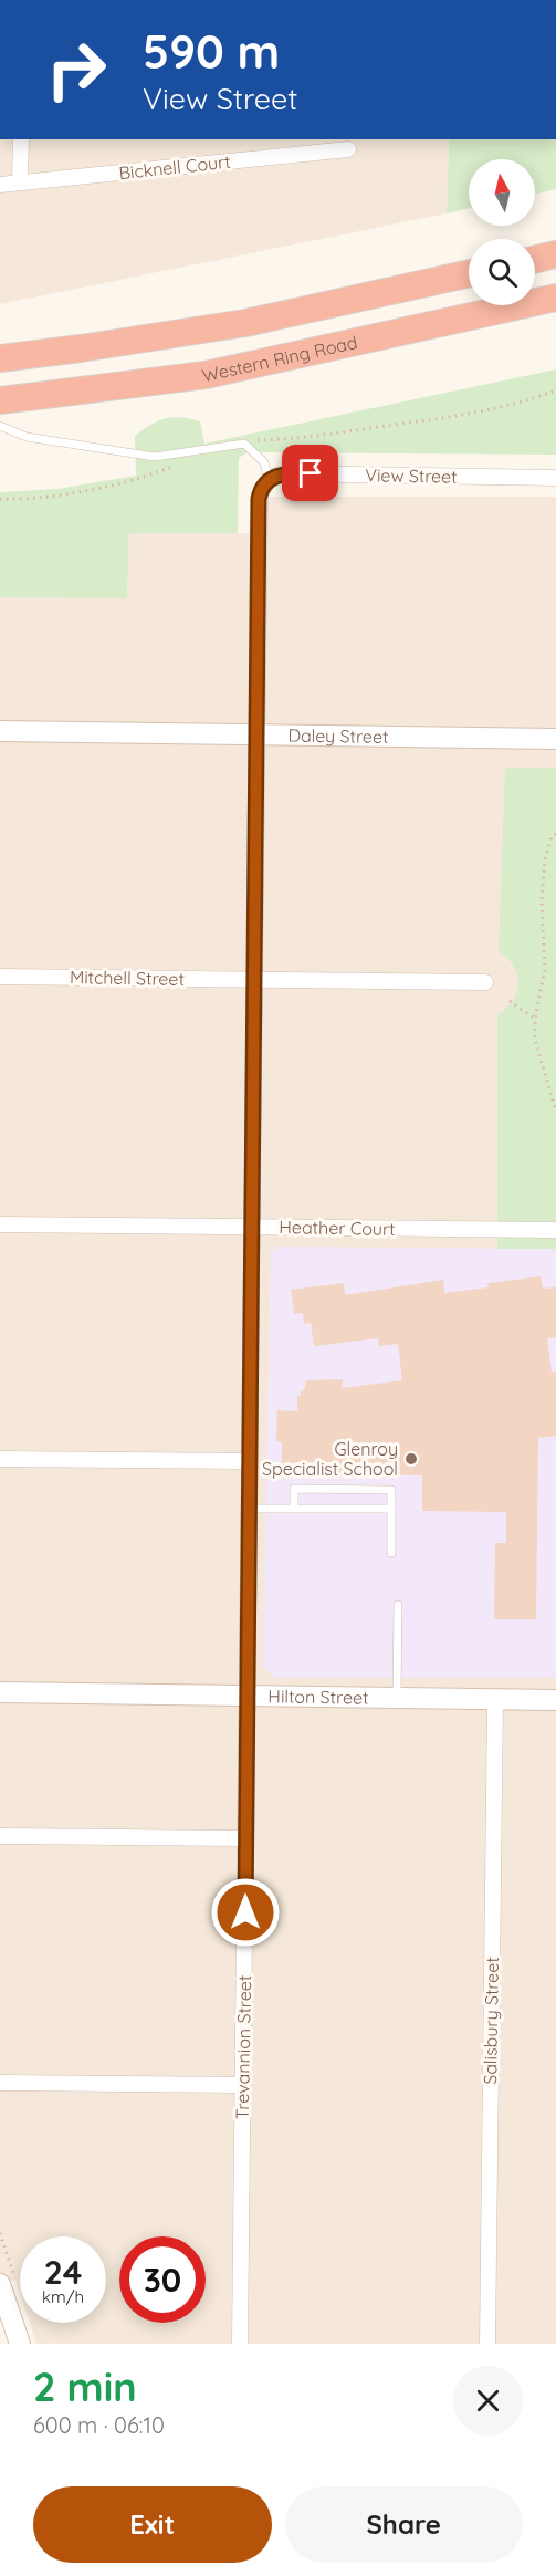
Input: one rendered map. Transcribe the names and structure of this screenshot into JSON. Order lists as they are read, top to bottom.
{
  "streets": {
    "highway": ["Western Ring Road"],
    "street": [
      "Bicknell Court",
      "View Street",
      "Daley Street",
      "Mitchell Street",
      "Heather Court",
      "Hilton Street",
      "Salisbury Street",
      "Trevannion Street"
    ]
  },
  "crossings": [
    ["View Street", "Trevannion Street"],
    ["Daley Street", "Trevannion Street"],
    ["Mitchell Street", "Trevannion Street"],
    ["Heather Court", "Trevannion Street"],
    ["Hilton Street", "Salisbury Street"],
    ["Hilton Street", "Trevannion Street"]
  ],
  "places": ["Glenroy Specialist School"],
  "north": "top",
  "page": {
    "turn": ["590 m", "View Street"],
    "speed": "24 km/h",
    "limit": "30",
    "heading": ["2 min", "600 m · 06:10"],
    "buttons": ["Exit", "Share"]
  }
}
